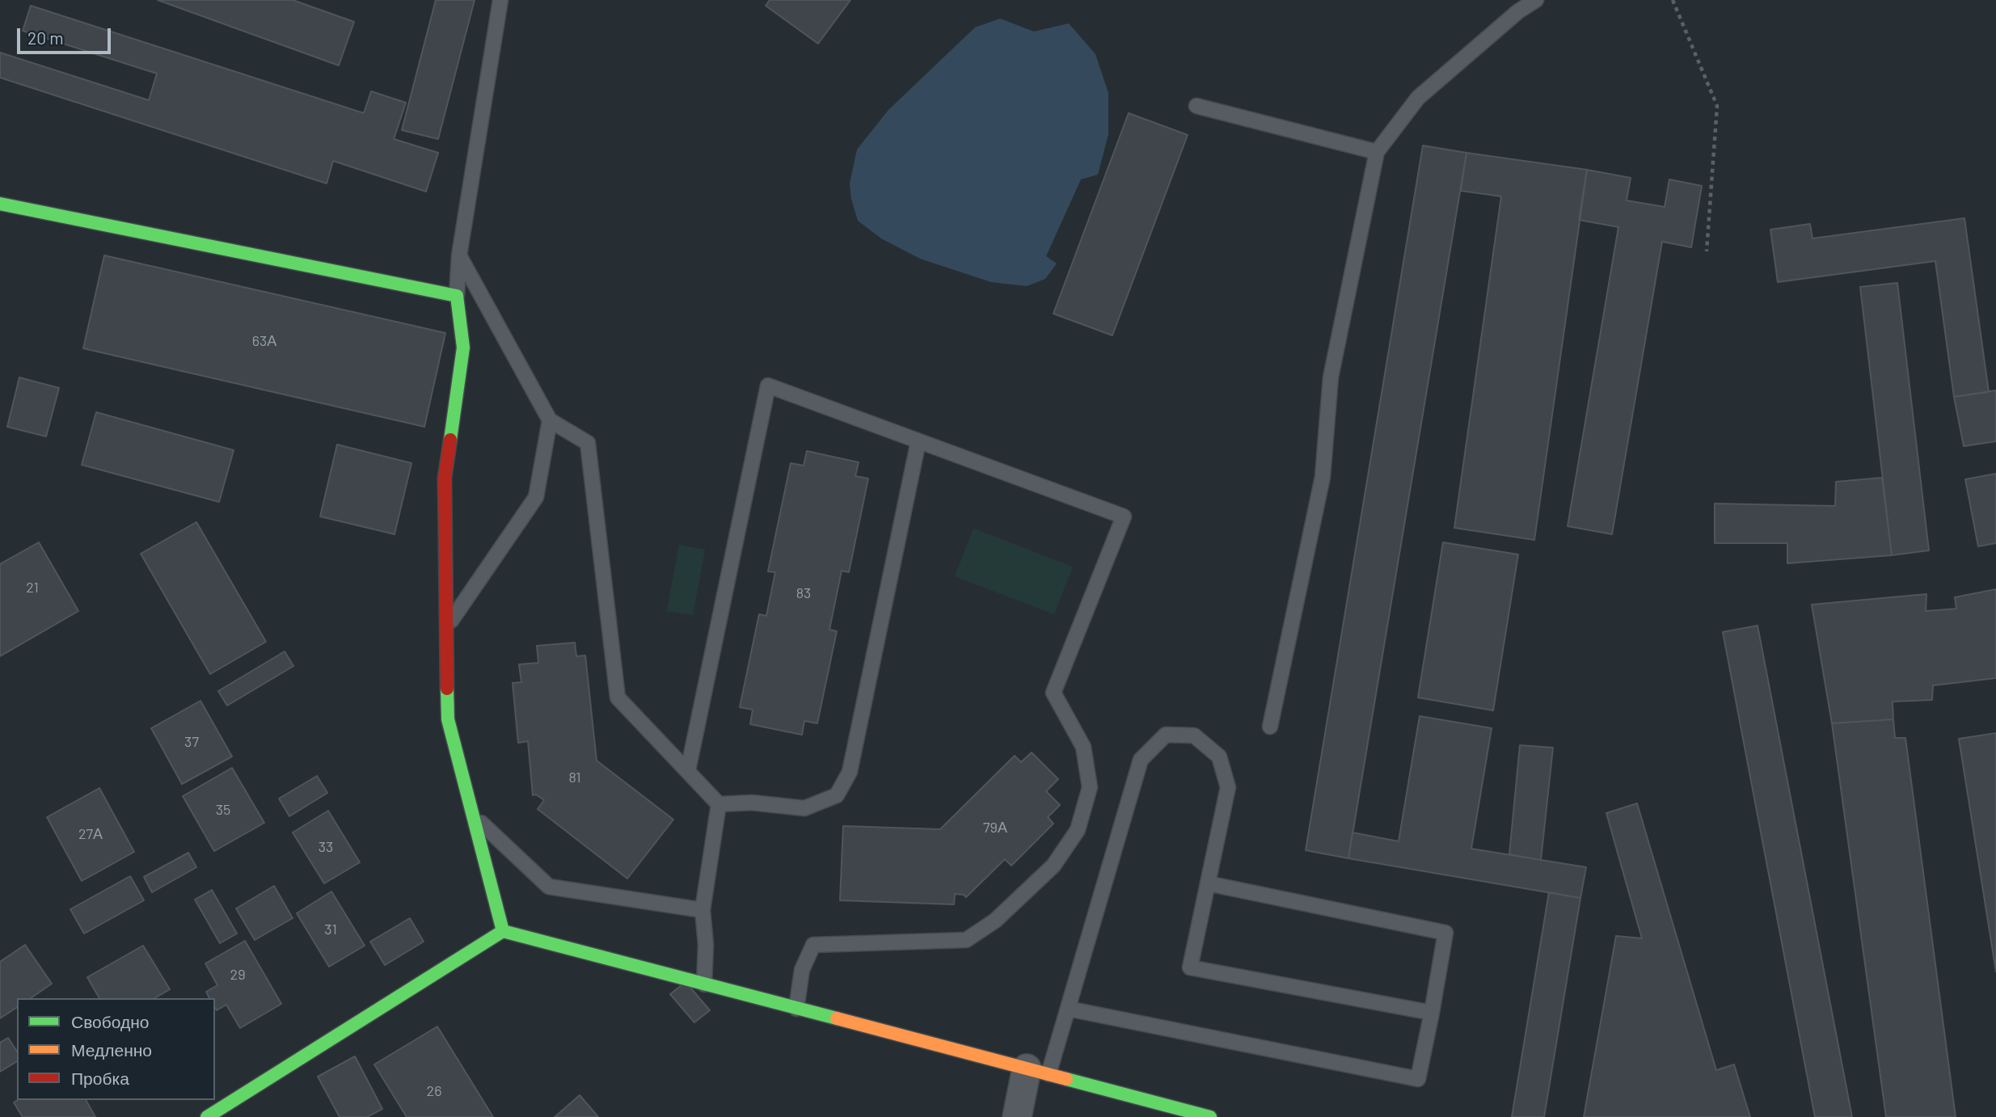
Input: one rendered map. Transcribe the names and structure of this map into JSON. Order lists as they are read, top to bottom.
{
  "house_numbers": [
    "63А",
    "21",
    "83",
    "37",
    "81",
    "35",
    "79А",
    "27А",
    "33",
    "31",
    "29",
    "26"
  ],
  "legend": ["Свободно", "Медленно", "Пробка"],
  "scale_bar": "20 m"
}
